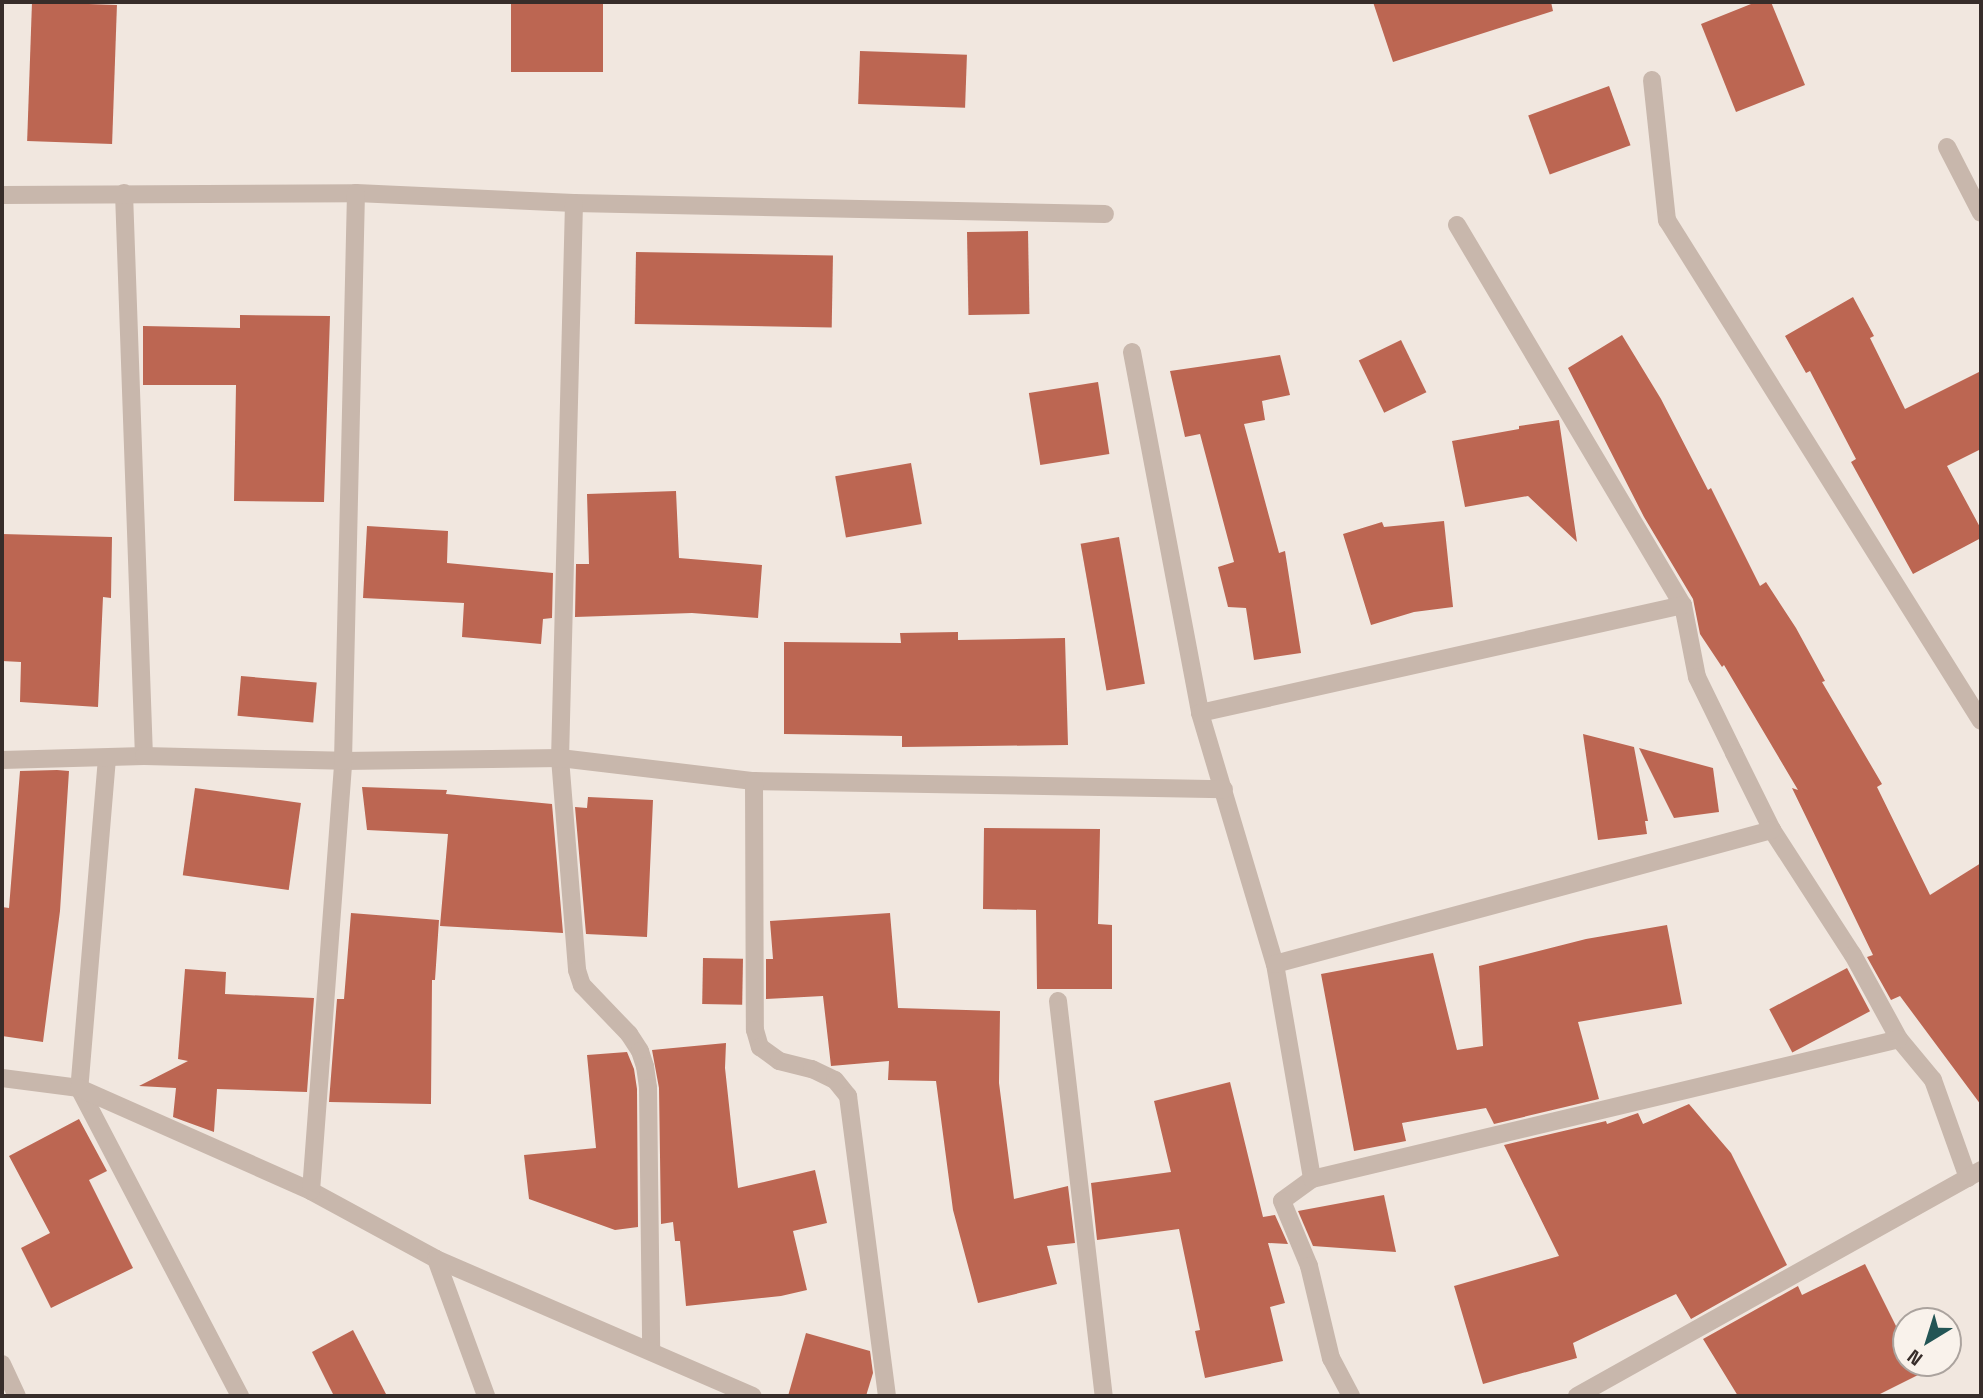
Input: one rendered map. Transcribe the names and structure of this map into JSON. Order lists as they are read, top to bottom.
{
  "north": "bottom left"
}
